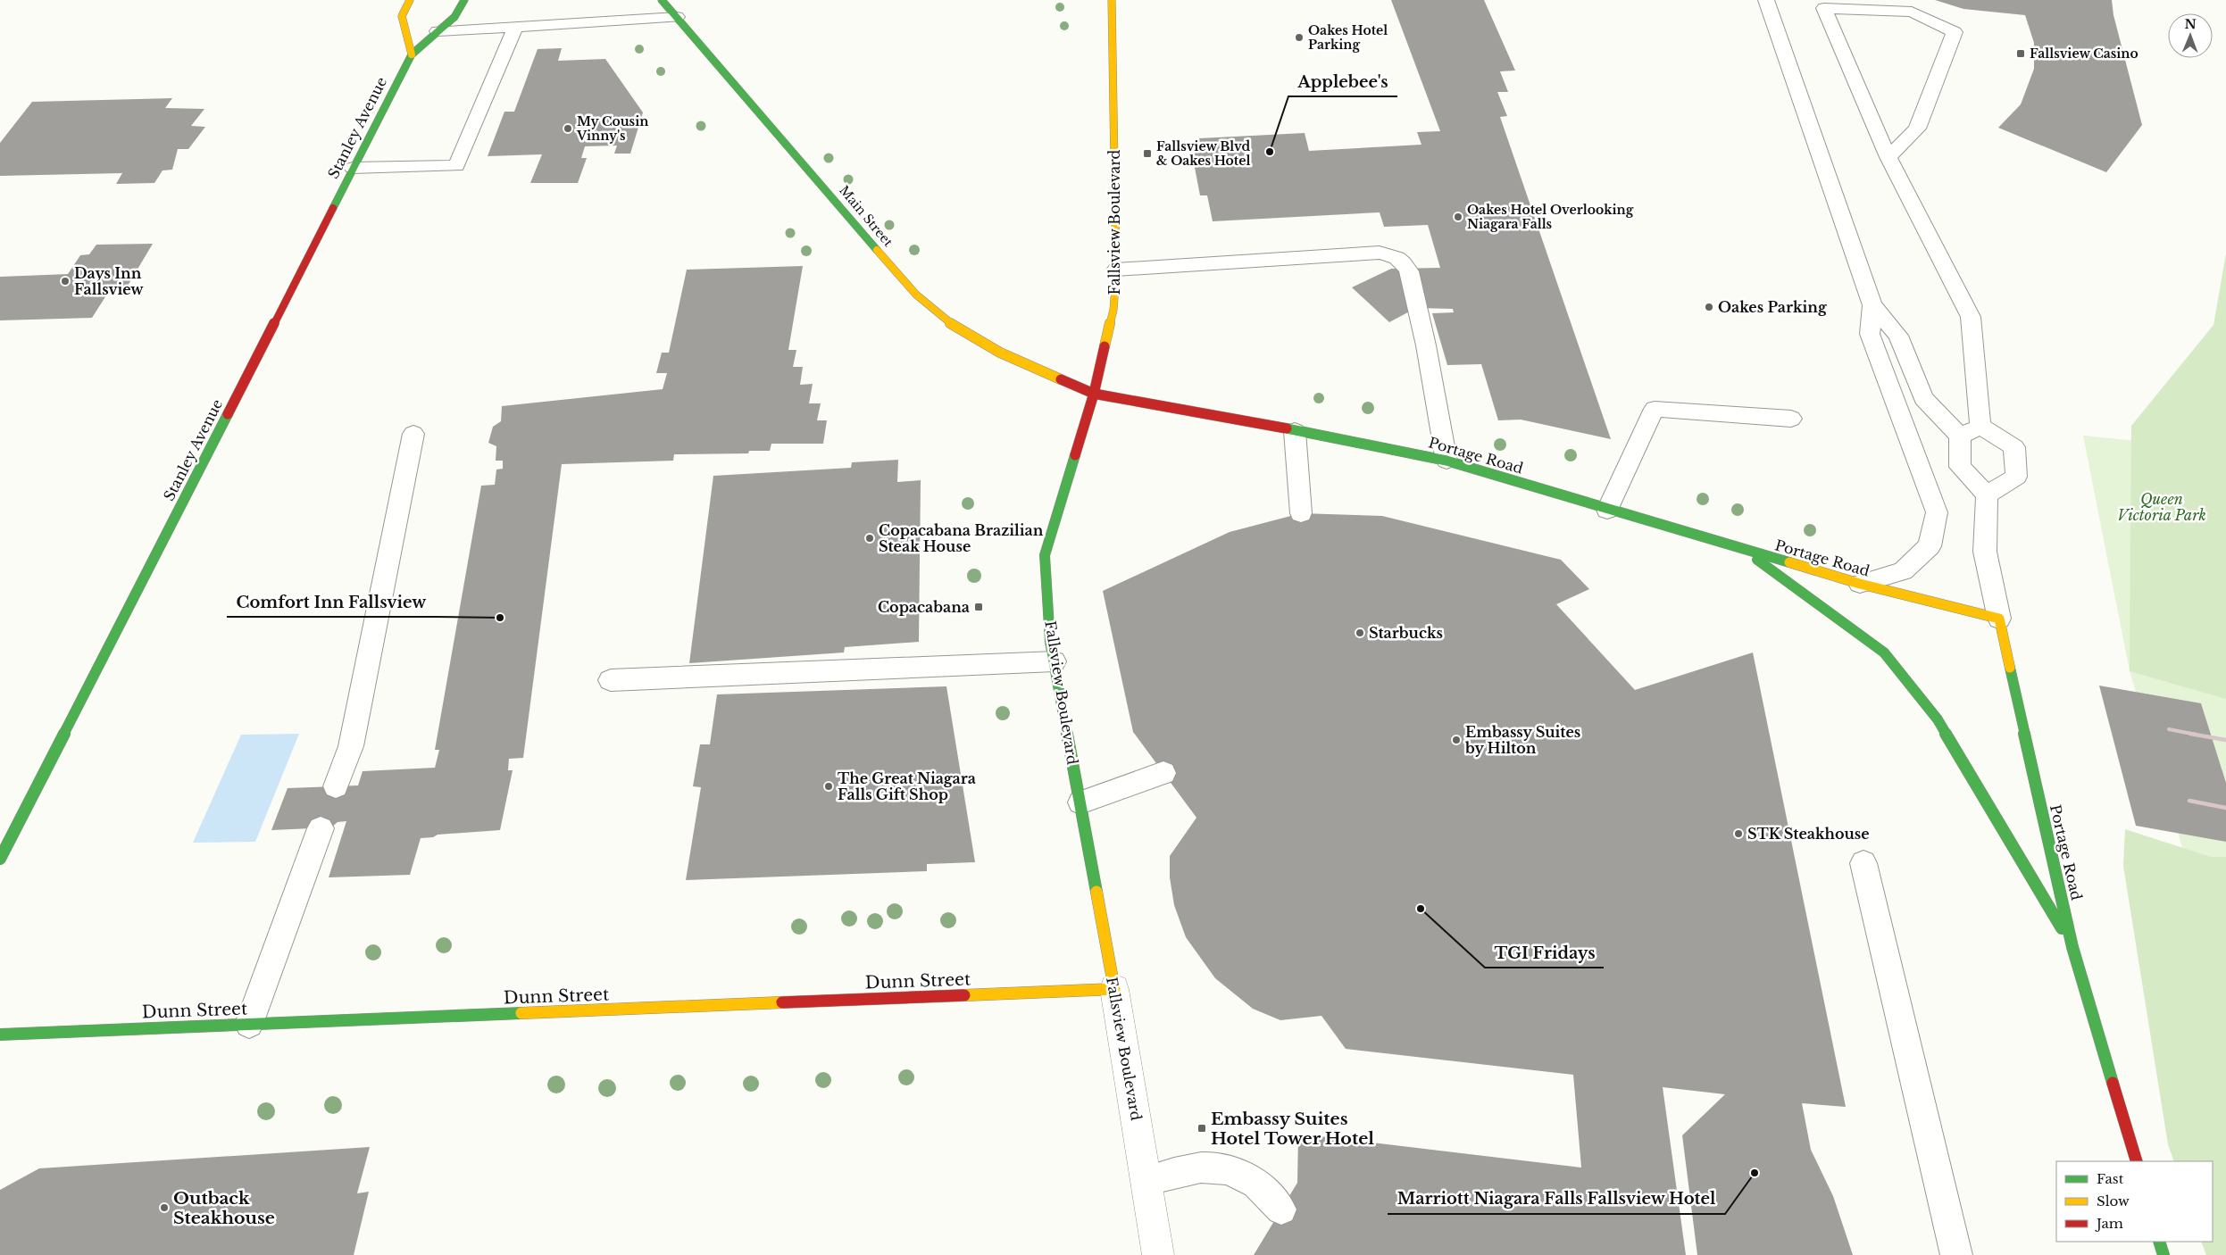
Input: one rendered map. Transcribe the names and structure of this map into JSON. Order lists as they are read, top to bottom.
{
  "streets": {
    "main road": [
      "Stanley Avenue",
      "Main Street",
      "Fallsview Boulevard",
      "Portage Road",
      "Dunn Street"
    ]
  },
  "crossings": [
    ["Main Street", "Fallsview Boulevard"],
    ["Main Street", "Portage Road"],
    ["Fallsview Boulevard", "Portage Road"],
    ["Fallsview Boulevard", "Dunn Street"]
  ],
  "parks": ["Queen Victoria Park"],
  "places": {
    "other": [
      "Oakes Hotel Parking",
      "My Cousin Vinny's",
      "Applebee's",
      "Oakes Hotel Overlooking Niagara Falls",
      "Days Inn Fallsview",
      "Oakes Parking",
      "Copacabana Brazilian Steak House",
      "Comfort Inn Fallsview",
      "Starbucks",
      "Embassy Suites by Hilton",
      "The Great Niagara Falls Gift Shop",
      "STK Steakhouse",
      "TGI Fridays",
      "Marriott Niagara Falls Fallsview Hotel",
      "Outback Steakhouse"
    ],
    "transit": [
      "Fallsview Casino",
      "Fallsview Blvd & Oakes Hotel",
      "Copacabana",
      "Embassy Suites Hotel Tower Hotel"
    ]
  },
  "legend": ["Fast", "Slow", "Jam"],
  "north": "top"
}
